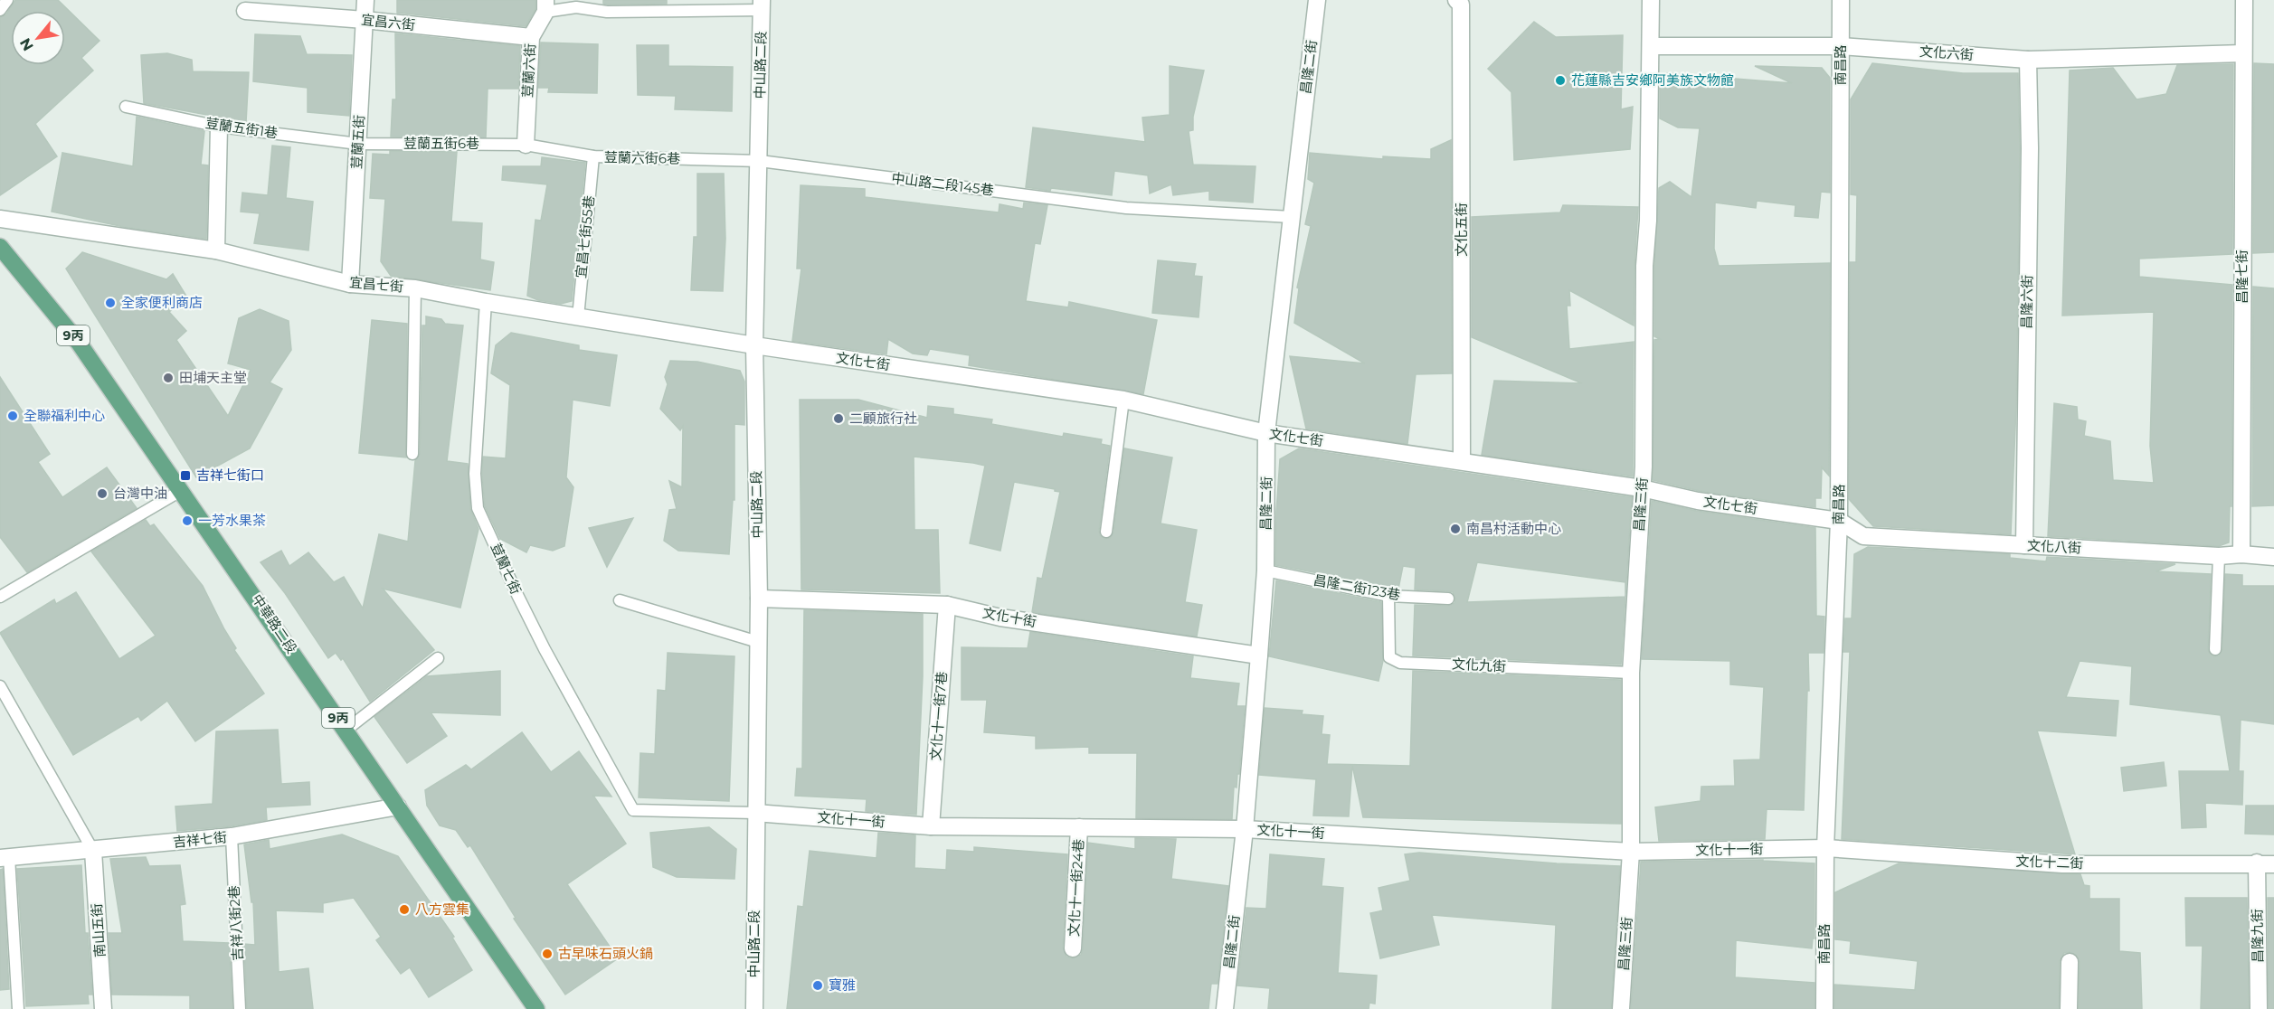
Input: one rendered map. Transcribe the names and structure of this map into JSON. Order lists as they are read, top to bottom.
{
  "streets": {
    "main road": ["9丙", "中華路二段"],
    "street": [
      "宜昌六街",
      "文化六街",
      "中山路二段",
      "南昌路",
      "昌隆二街",
      "荳蘭六街",
      "荳蘭五街",
      "文化五街",
      "昌隆七街",
      "宜昌七街",
      "昌隆六街",
      "文化七街",
      "昌隆三街",
      "文化八街",
      "文化十街",
      "文化十一街7巷",
      "文化十一街",
      "吉祥七街",
      "文化十二街",
      "文化十一街24巷",
      "南山五街",
      "昌隆九街"
    ],
    "lane": [
      "荳蘭五街1巷",
      "荳蘭五街6巷",
      "荳蘭六街6巷",
      "中山路二段145巷",
      "宜昌七街55巷",
      "荳蘭七街",
      "昌隆二街123巷",
      "文化九街",
      "吉祥八街2巷"
    ]
  },
  "crossings": [
    ["宜昌六街", "荳蘭六街"],
    ["宜昌六街", "荳蘭五街"],
    ["文化六街", "南昌路"],
    ["文化六街", "昌隆七街"],
    ["文化六街", "昌隆六街"],
    ["文化六街", "昌隆三街"],
    ["中山路二段", "荳蘭六街6巷"],
    ["中山路二段", "中山路二段145巷"],
    ["中山路二段", "宜昌七街"],
    ["中山路二段", "文化七街"],
    ["中山路二段", "荳蘭七街"],
    ["中山路二段", "文化十街"],
    ["中山路二段", "文化十一街"],
    ["南昌路", "文化七街"],
    ["南昌路", "文化八街"],
    ["南昌路", "文化十一街"],
    ["南昌路", "文化十二街"],
    ["昌隆二街", "中山路二段145巷"],
    ["昌隆二街", "文化七街"],
    ["昌隆二街", "昌隆二街123巷"],
    ["昌隆二街", "文化十街"],
    ["昌隆二街", "文化十一街"],
    ["荳蘭六街", "荳蘭五街6巷"],
    ["荳蘭六街", "荳蘭六街6巷"],
    ["荳蘭五街1巷", "荳蘭五街"],
    ["荳蘭五街1巷", "荳蘭五街6巷"],
    ["荳蘭五街", "荳蘭五街6巷"],
    ["荳蘭五街", "宜昌七街"],
    ["荳蘭五街6巷", "荳蘭六街6巷"],
    ["荳蘭六街6巷", "中山路二段145巷"],
    ["荳蘭六街6巷", "宜昌七街55巷"],
    ["文化五街", "文化七街"],
    ["宜昌七街55巷", "宜昌七街"],
    ["昌隆七街", "文化八街"],
    ["宜昌七街", "文化七街"],
    ["宜昌七街", "荳蘭七街"],
    ["昌隆六街", "文化八街"],
    ["文化七街", "昌隆三街"],
    ["文化七街", "文化八街"],
    ["昌隆三街", "文化九街"],
    ["昌隆三街", "文化十一街"],
    ["荳蘭七街", "文化十一街"],
    ["昌隆二街123巷", "文化九街"],
    ["文化十街", "文化十一街7巷"],
    ["中華路二段", "吉祥七街"],
    ["文化十一街7巷", "文化十一街"],
    ["文化十一街", "文化十二街"],
    ["文化十一街", "文化十一街24巷"],
    ["吉祥七街", "吉祥八街2巷"],
    ["吉祥七街", "南山五街"],
    ["文化十二街", "昌隆九街"]
  ],
  "places": {
    "other": [
      "花蓮縣吉安鄉阿美族文物館",
      "全家便利商店",
      "田埔天主堂",
      "全聯福利中心",
      "二顧旅行社",
      "台灣中油",
      "一芳水果茶",
      "南昌村活動中心",
      "八方雲集",
      "古早味石頭火鍋",
      "寶雅"
    ],
    "transit": ["吉祥七街口"]
  },
  "north": "bottom left"
}
